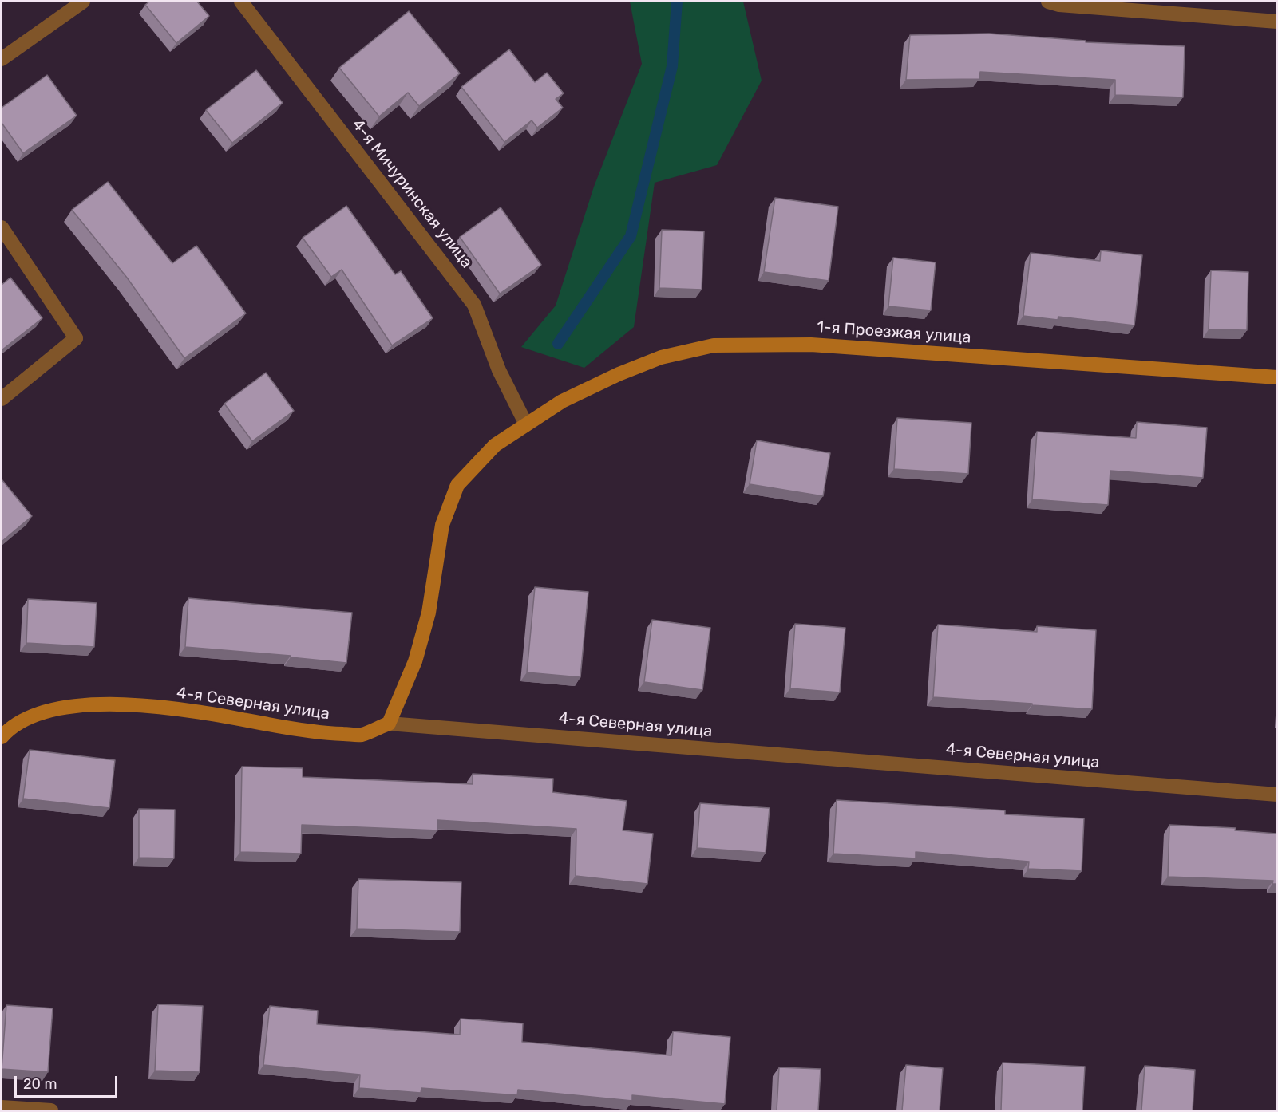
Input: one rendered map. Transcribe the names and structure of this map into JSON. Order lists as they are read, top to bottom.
{
  "streets": {
    "street": ["4-я Мичуринская улица", "1-я Проезжая улица", "4-я Северная улица"]
  },
  "crossings": [
    ["4-я Мичуринская улица", "1-я Проезжая улица"],
    ["1-я Проезжая улица", "4-я Северная улица"]
  ],
  "scale_bar": "20 m"
}
